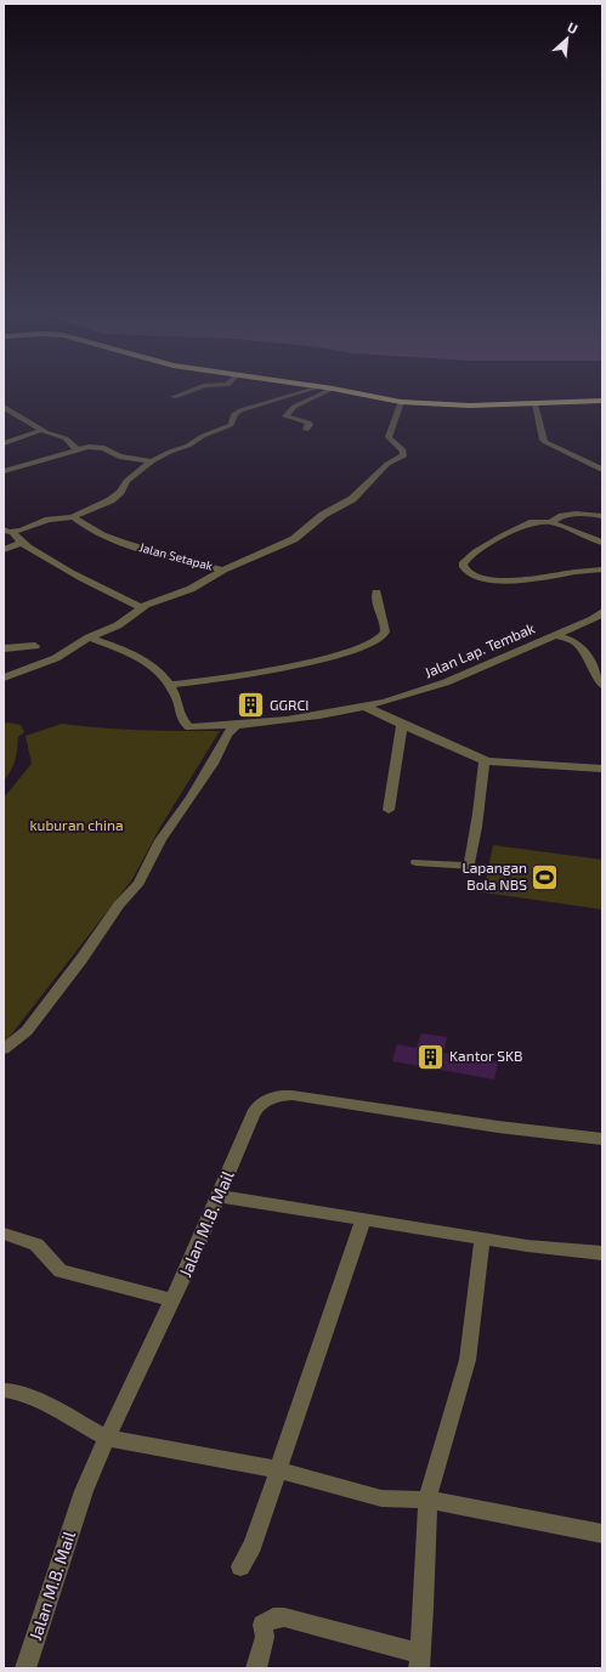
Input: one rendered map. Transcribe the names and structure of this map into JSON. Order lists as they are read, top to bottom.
{
  "streets": {
    "street": ["Jalan Setapak", "Jalan Lap. Tembak", "Jalan M.B. Mail"]
  },
  "parks": ["kuburan china"],
  "places": {
    "building": ["GGRCI", "Kantor SKB"],
    "sports": ["Lapangan Bola NBS"]
  },
  "north": "top right"
}
